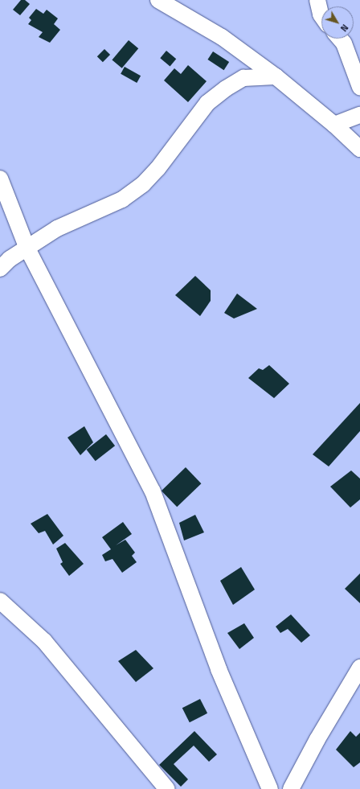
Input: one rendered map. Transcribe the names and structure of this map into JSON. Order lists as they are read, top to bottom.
{
  "north": "bottom right"
}
